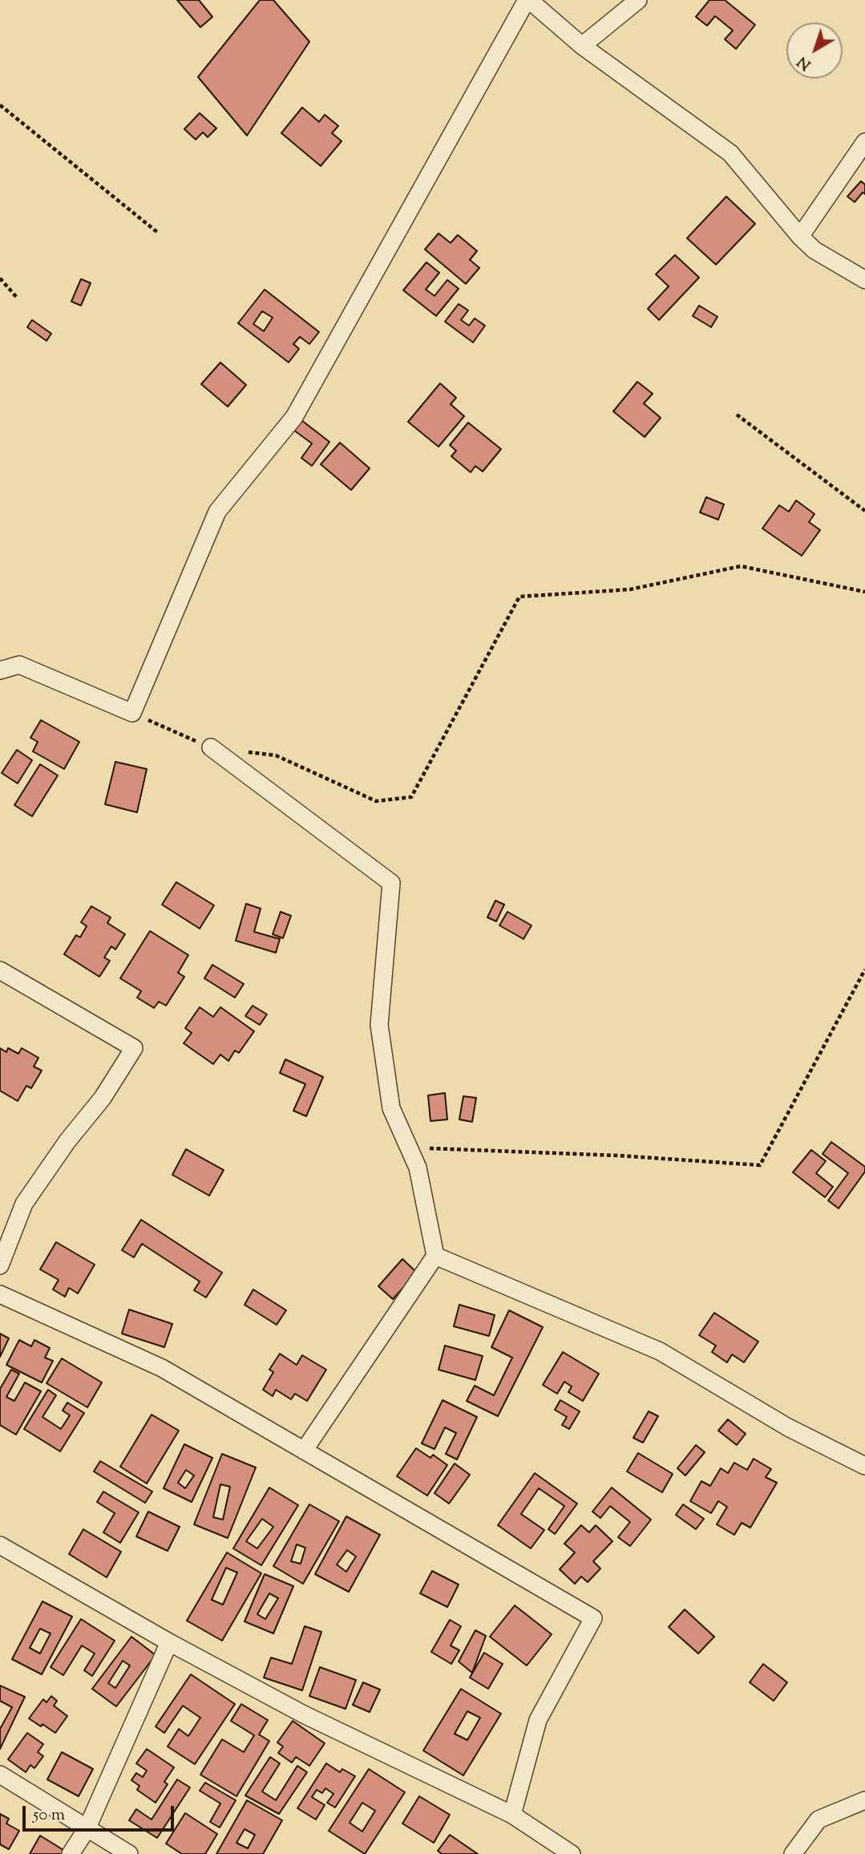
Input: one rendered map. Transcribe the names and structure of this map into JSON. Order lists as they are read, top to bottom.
{
  "scale_bar": "50 m",
  "north": "bottom left"
}
